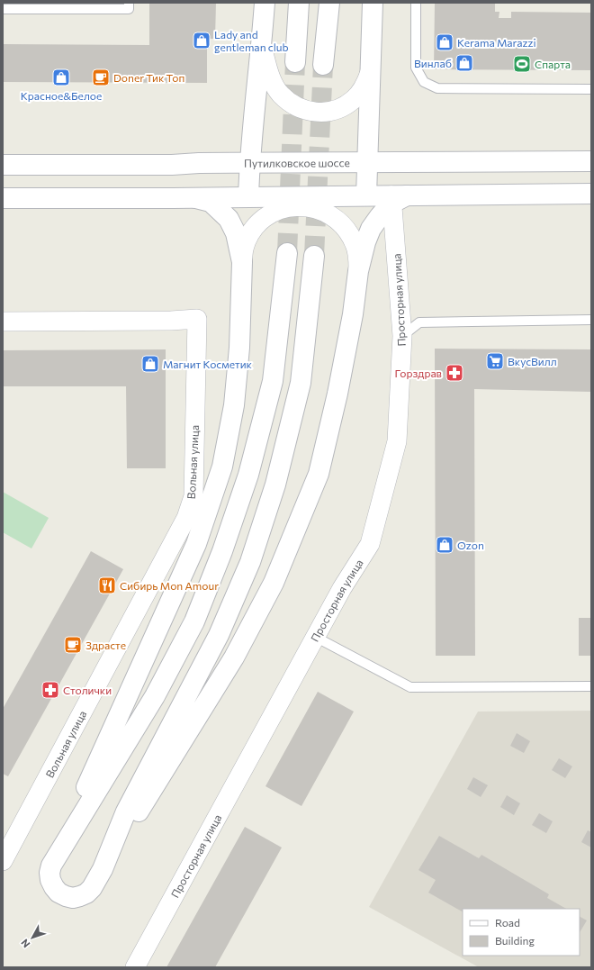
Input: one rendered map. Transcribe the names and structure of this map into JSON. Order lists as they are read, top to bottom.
{
  "streets": {
    "street": ["Путилковское шоссе", "Просторная улица", "Вольная улица"]
  },
  "places": {
    "shop": [
      "Lady and gentleman club",
      "Kerama Marazzi",
      "Винлаб",
      "Красное&Белое",
      "Магнит Косметик",
      "Ozon"
    ],
    "sports": ["Спарта"],
    "cafe": ["Doner Тик Топ", "Здрасте"],
    "supermarket": ["ВкусВилл"],
    "pharmacy": ["Горздрав", "Столички"],
    "restaurant": ["Сибирь Mon Amour"]
  },
  "legend": ["Road", "Building"],
  "north": "bottom left"
}
